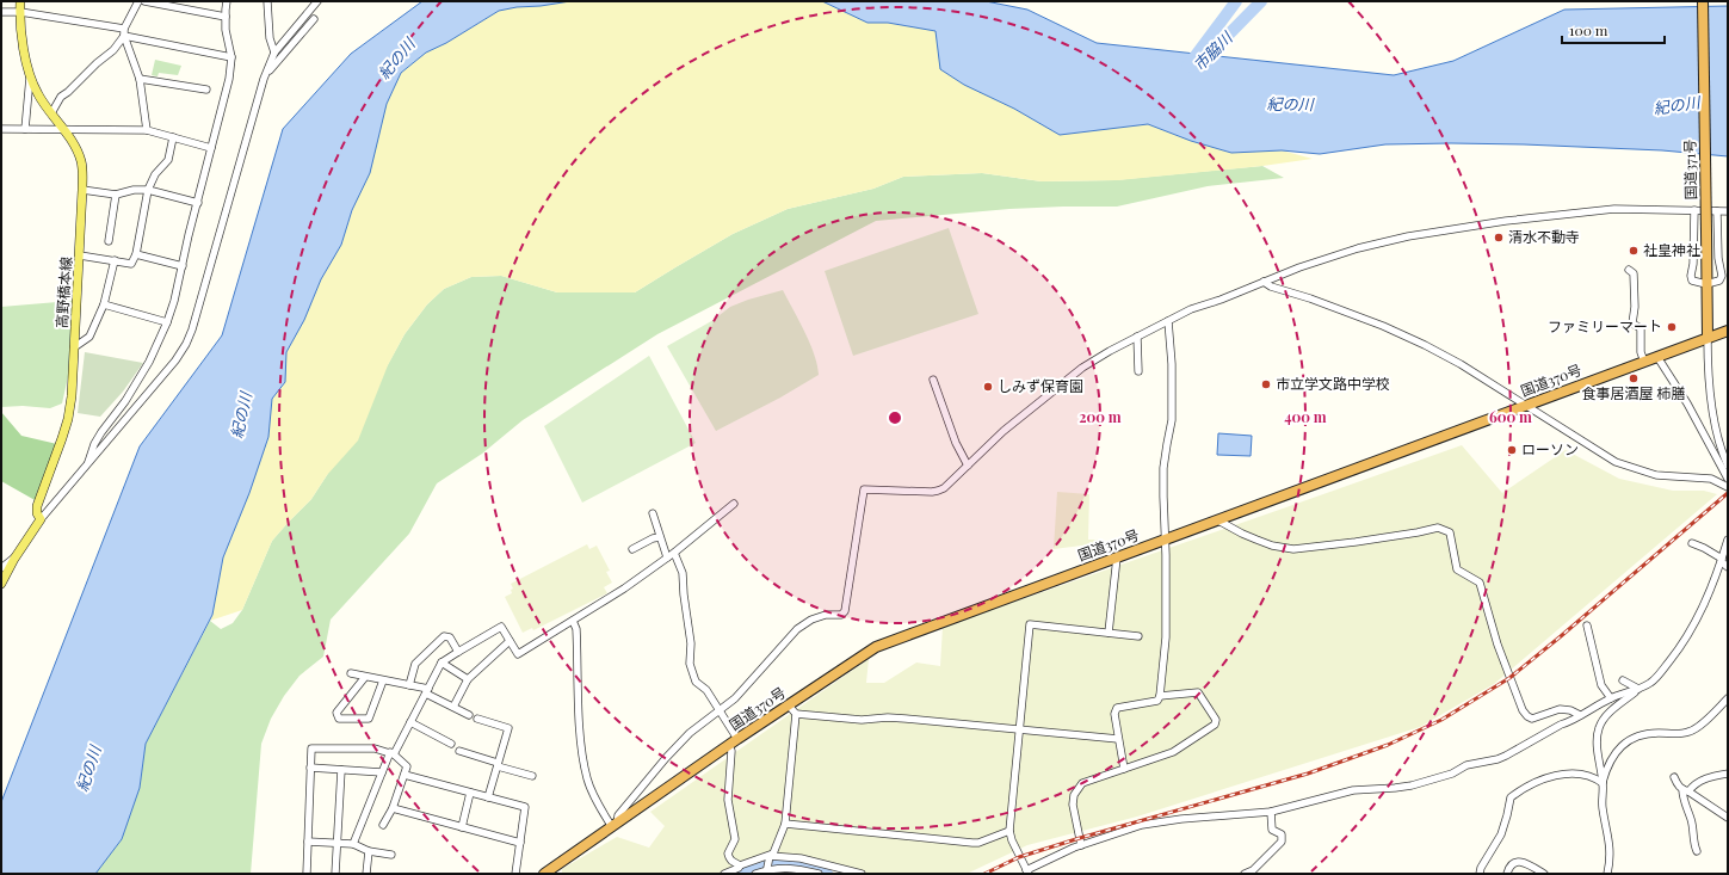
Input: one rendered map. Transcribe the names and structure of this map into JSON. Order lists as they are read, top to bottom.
{
  "streets": {
    "highway": ["国道371号", "国道370号"],
    "main road": ["高野橋本線"]
  },
  "crossings": [
    ["国道371号", "国道370号"]
  ],
  "water": ["市脇川", "紀の川"],
  "places": [
    "清水不動寺",
    "社皇神社",
    "ファミリーマート",
    "食事居酒屋 柿膳",
    "市立学文路中学校",
    "しみず保育園",
    "ローソン"
  ],
  "scale_bar": "100 m",
  "rings": ["200 m", "400 m", "600 m"]
}
